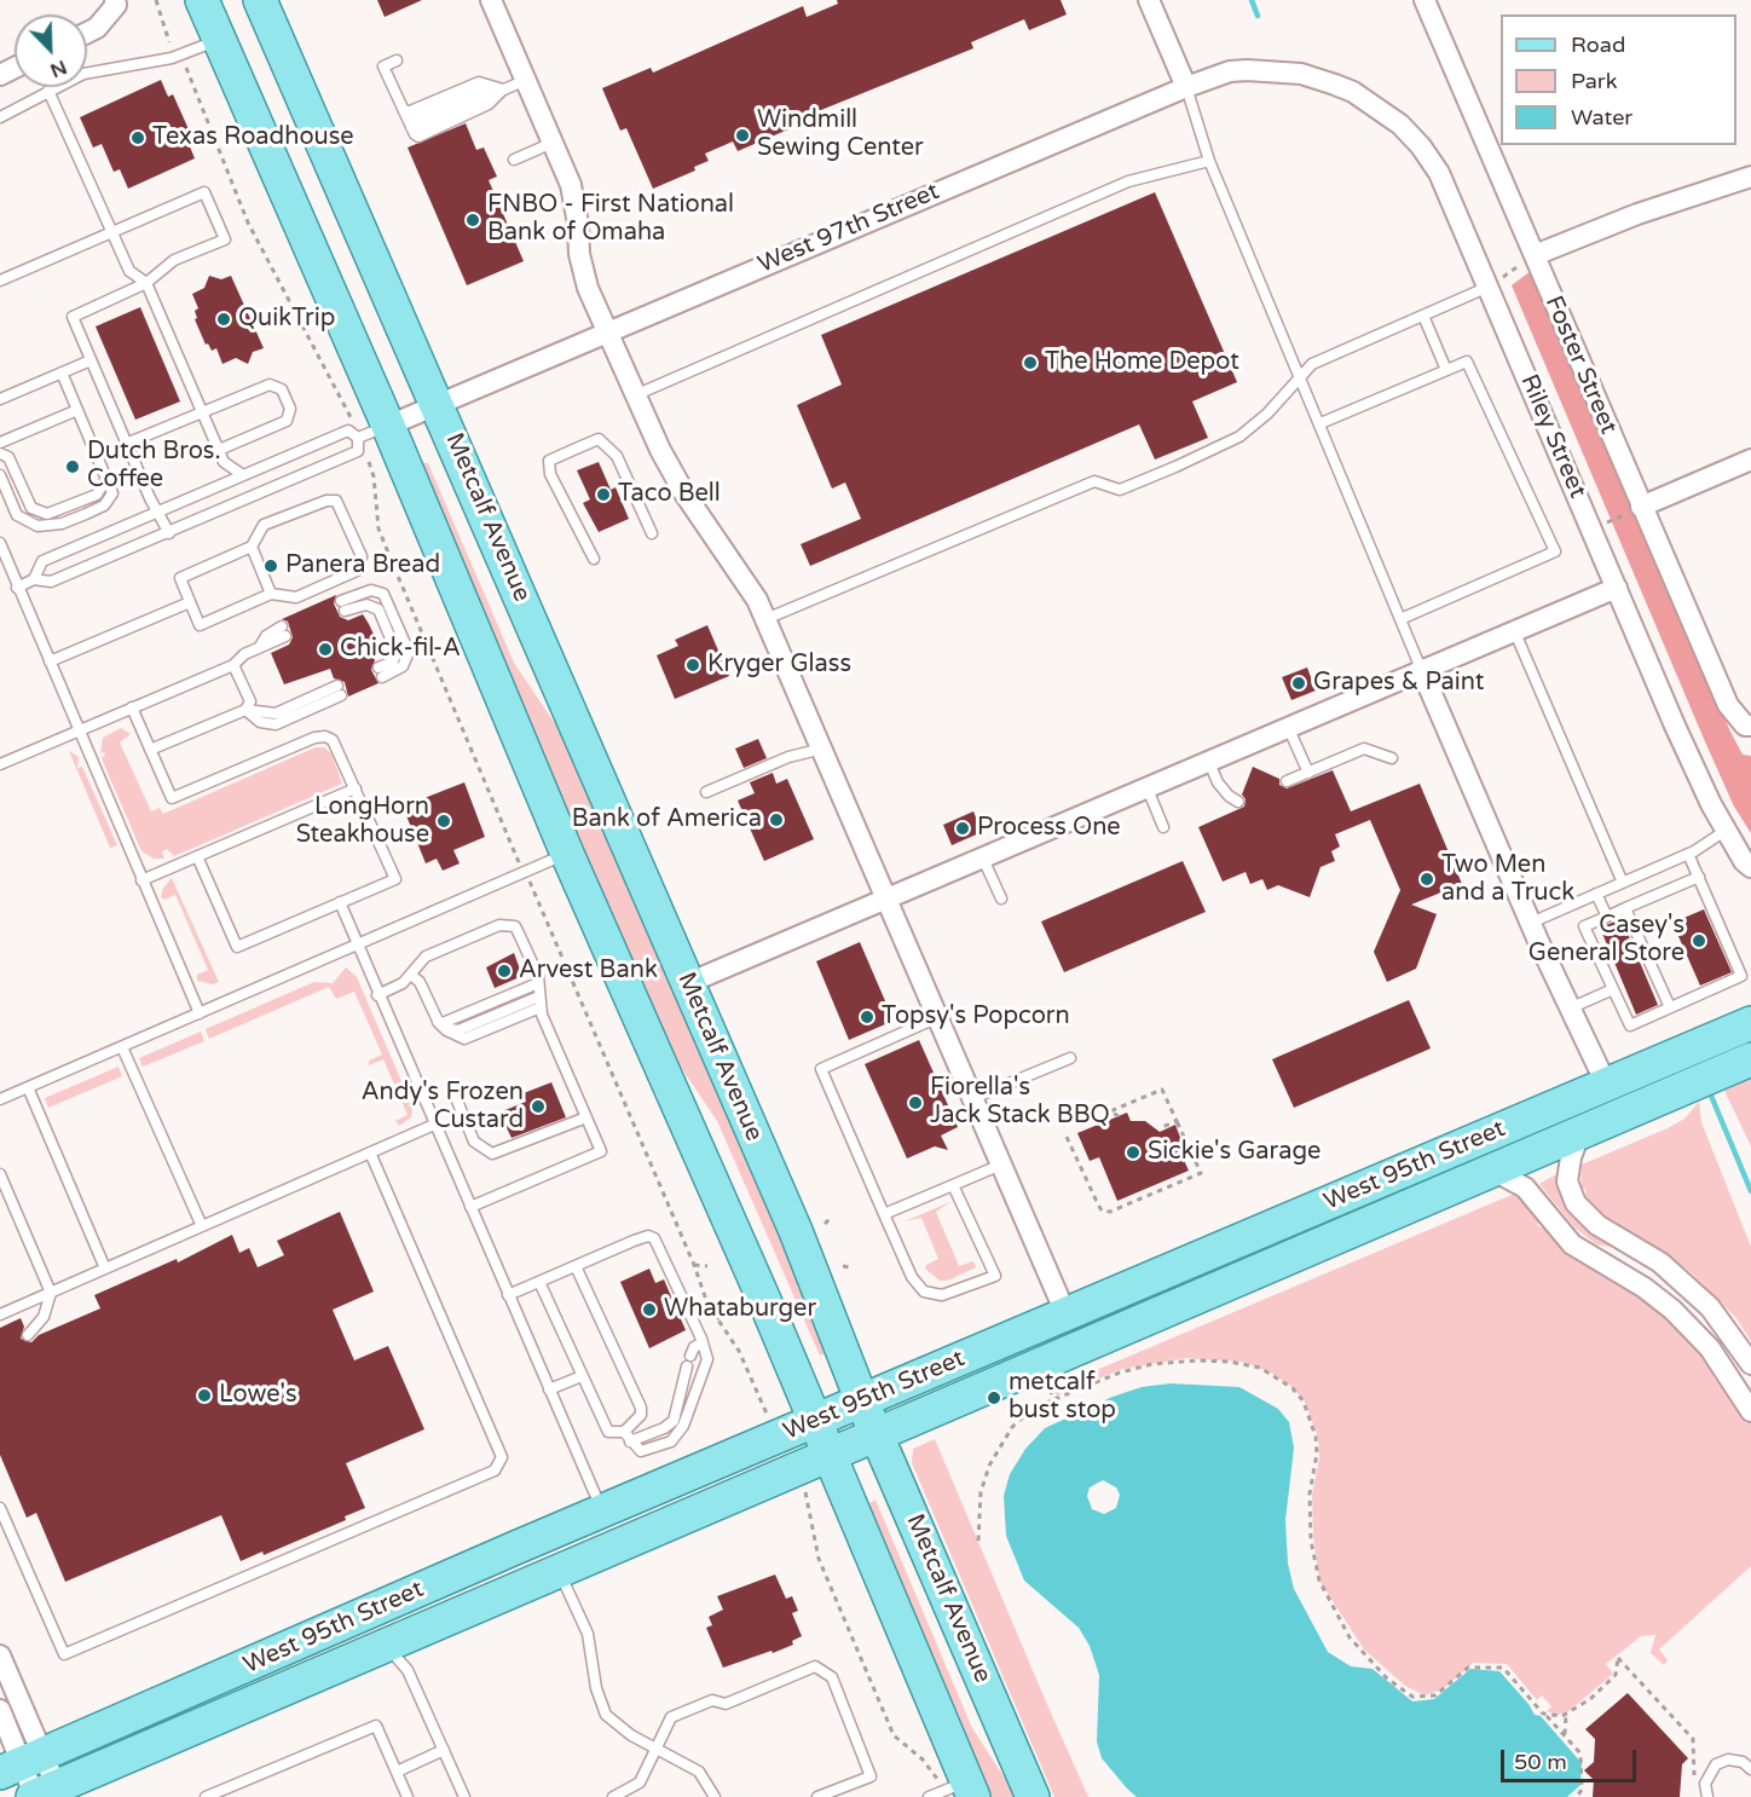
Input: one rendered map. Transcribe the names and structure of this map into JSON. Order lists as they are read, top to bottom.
{
  "streets": {
    "main road": ["Metcalf Avenue", "West 95th Street"],
    "street": ["West 97th Street", "Foster Street", "Riley Street"]
  },
  "crossings": [
    ["West 97th Street", "Riley Street"],
    ["West 97th Street", "Metcalf Avenue"],
    ["Metcalf Avenue", "West 95th Street"]
  ],
  "places": [
    "Windmill Sewing Center",
    "Texas Roadhouse",
    "FNBO - First National Bank of Omaha",
    "QuikTrip",
    "The Home Depot",
    "Dutch Bros. Coffee",
    "Taco Bell",
    "Panera Bread",
    "Chick-fil-A",
    "Kryger Glass",
    "Grapes & Paint",
    "Bank of America",
    "LongHorn Steakhouse",
    "Process One",
    "Two Men and a Truck",
    "Casey's General Store",
    "Arvest Bank",
    "Topsy's Popcorn",
    "Fiorella's Jack Stack BBQ",
    "Andy's Frozen Custard",
    "Sickie's Garage",
    "Whataburger",
    "Lowe's",
    "metcalf bust stop"
  ],
  "legend": ["Road", "Park", "Water"],
  "scale_bar": "50 m",
  "north": "bottom right"
}
